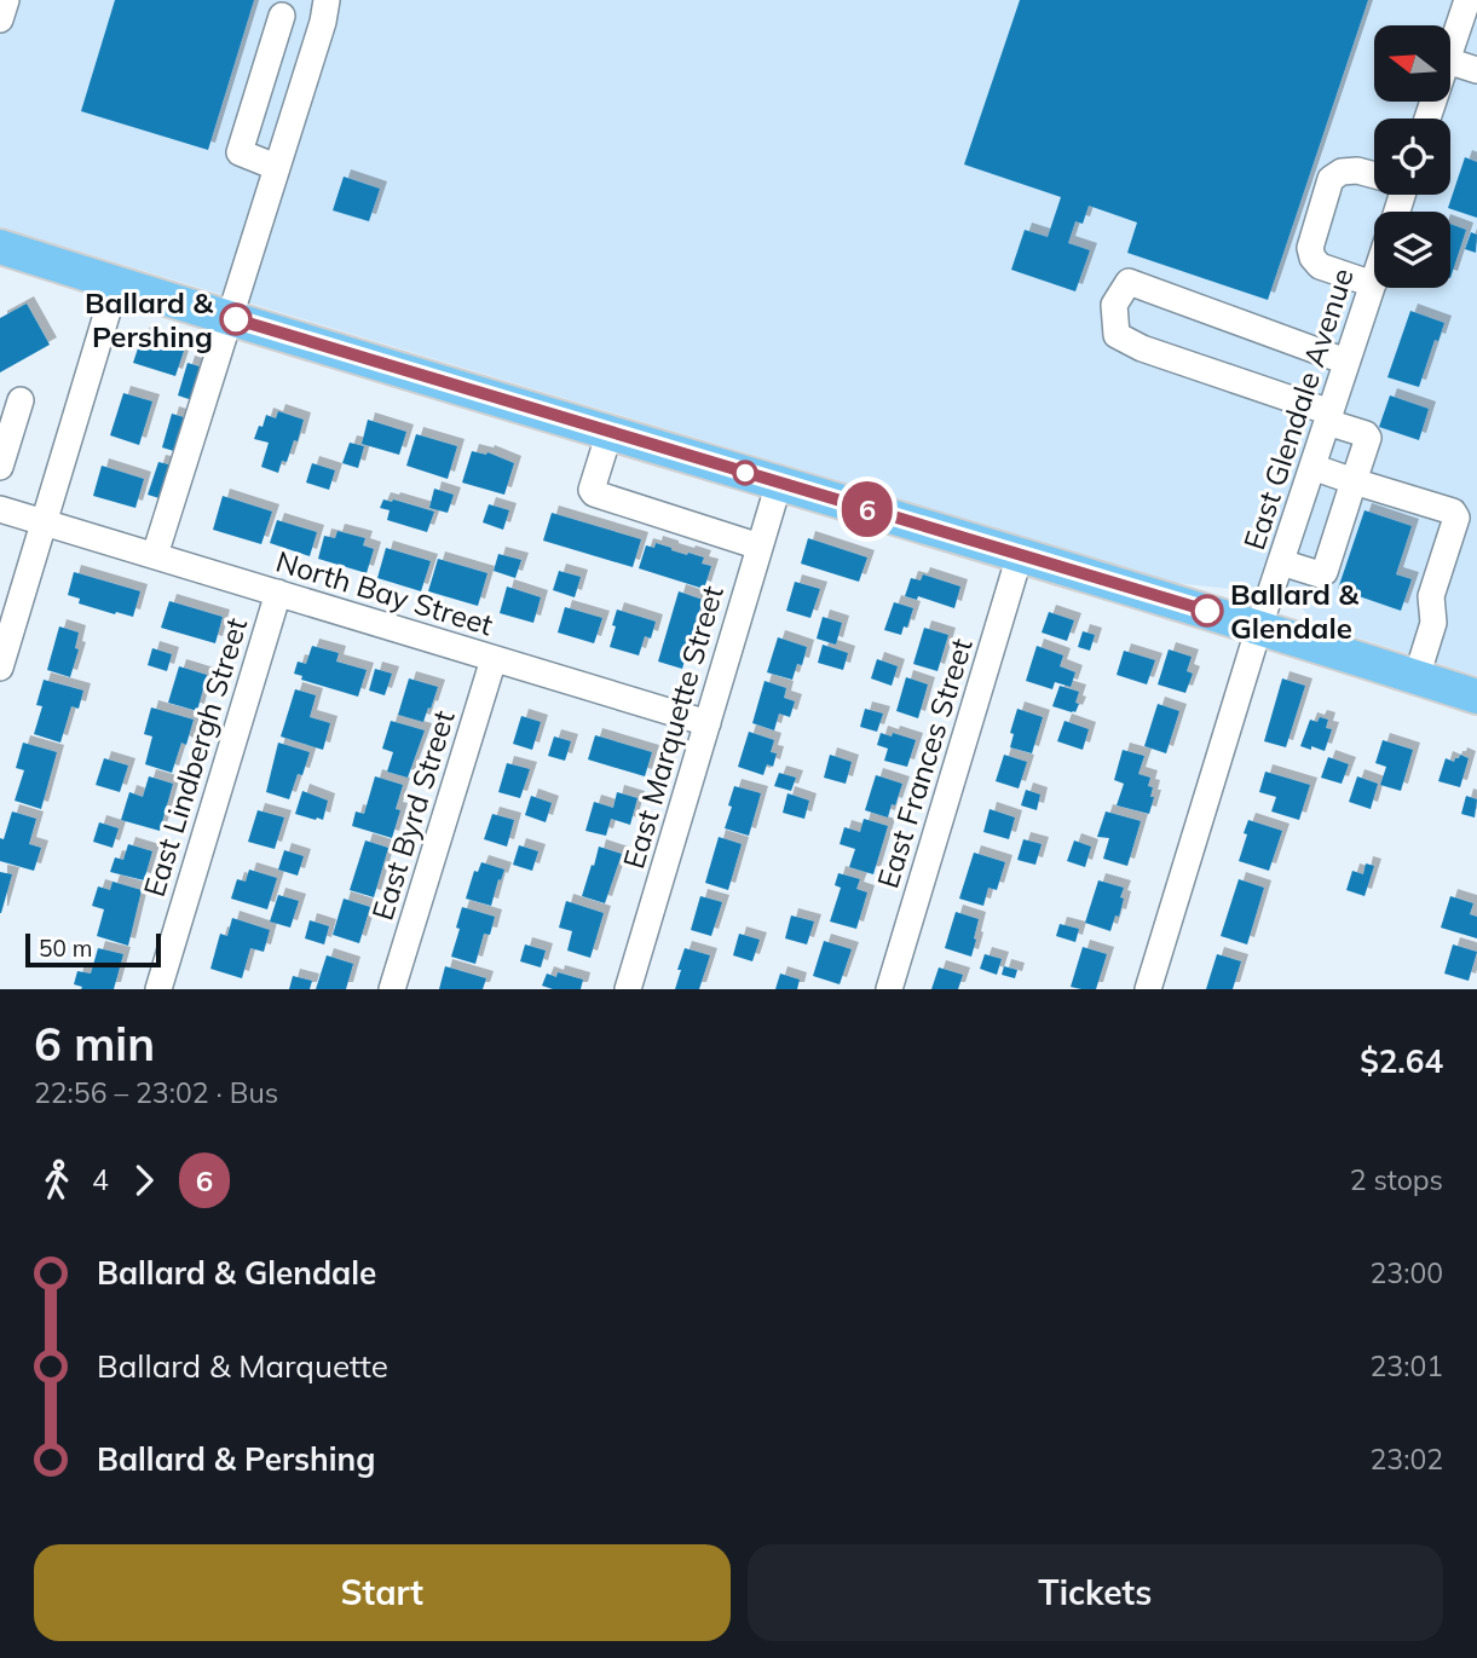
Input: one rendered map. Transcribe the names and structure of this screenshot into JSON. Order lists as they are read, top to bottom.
{
  "streets": {
    "street": [
      "East Glendale Avenue",
      "North Bay Street",
      "East Marquette Street",
      "East Lindbergh Street",
      "East Frances Street",
      "East Byrd Street"
    ]
  },
  "crossings": [
    ["North Bay Street", "East Marquette Street"],
    ["North Bay Street", "East Lindbergh Street"],
    ["North Bay Street", "East Byrd Street"]
  ],
  "places": ["Ballard & Pershing", "Ballard & Glendale"],
  "lines": ["bus line 6"],
  "scale_bar": "50 m",
  "north": "left",
  "page": {
    "on_map": "6",
    "scale": "50 m",
    "heading": ["6 min", "22:56 – 23:02 · Bus", "$2.64"],
    "legs": ["4", "6", "2 stops"],
    "list": [
      {
        "name": "Ballard & Glendale",
        "value": "23:00"
      },
      {
        "name": "Ballard & Marquette",
        "value": "23:01"
      },
      {
        "name": "Ballard & Pershing",
        "value": "23:02"
      }
    ],
    "buttons": ["Start", "Tickets"]
  }
}
